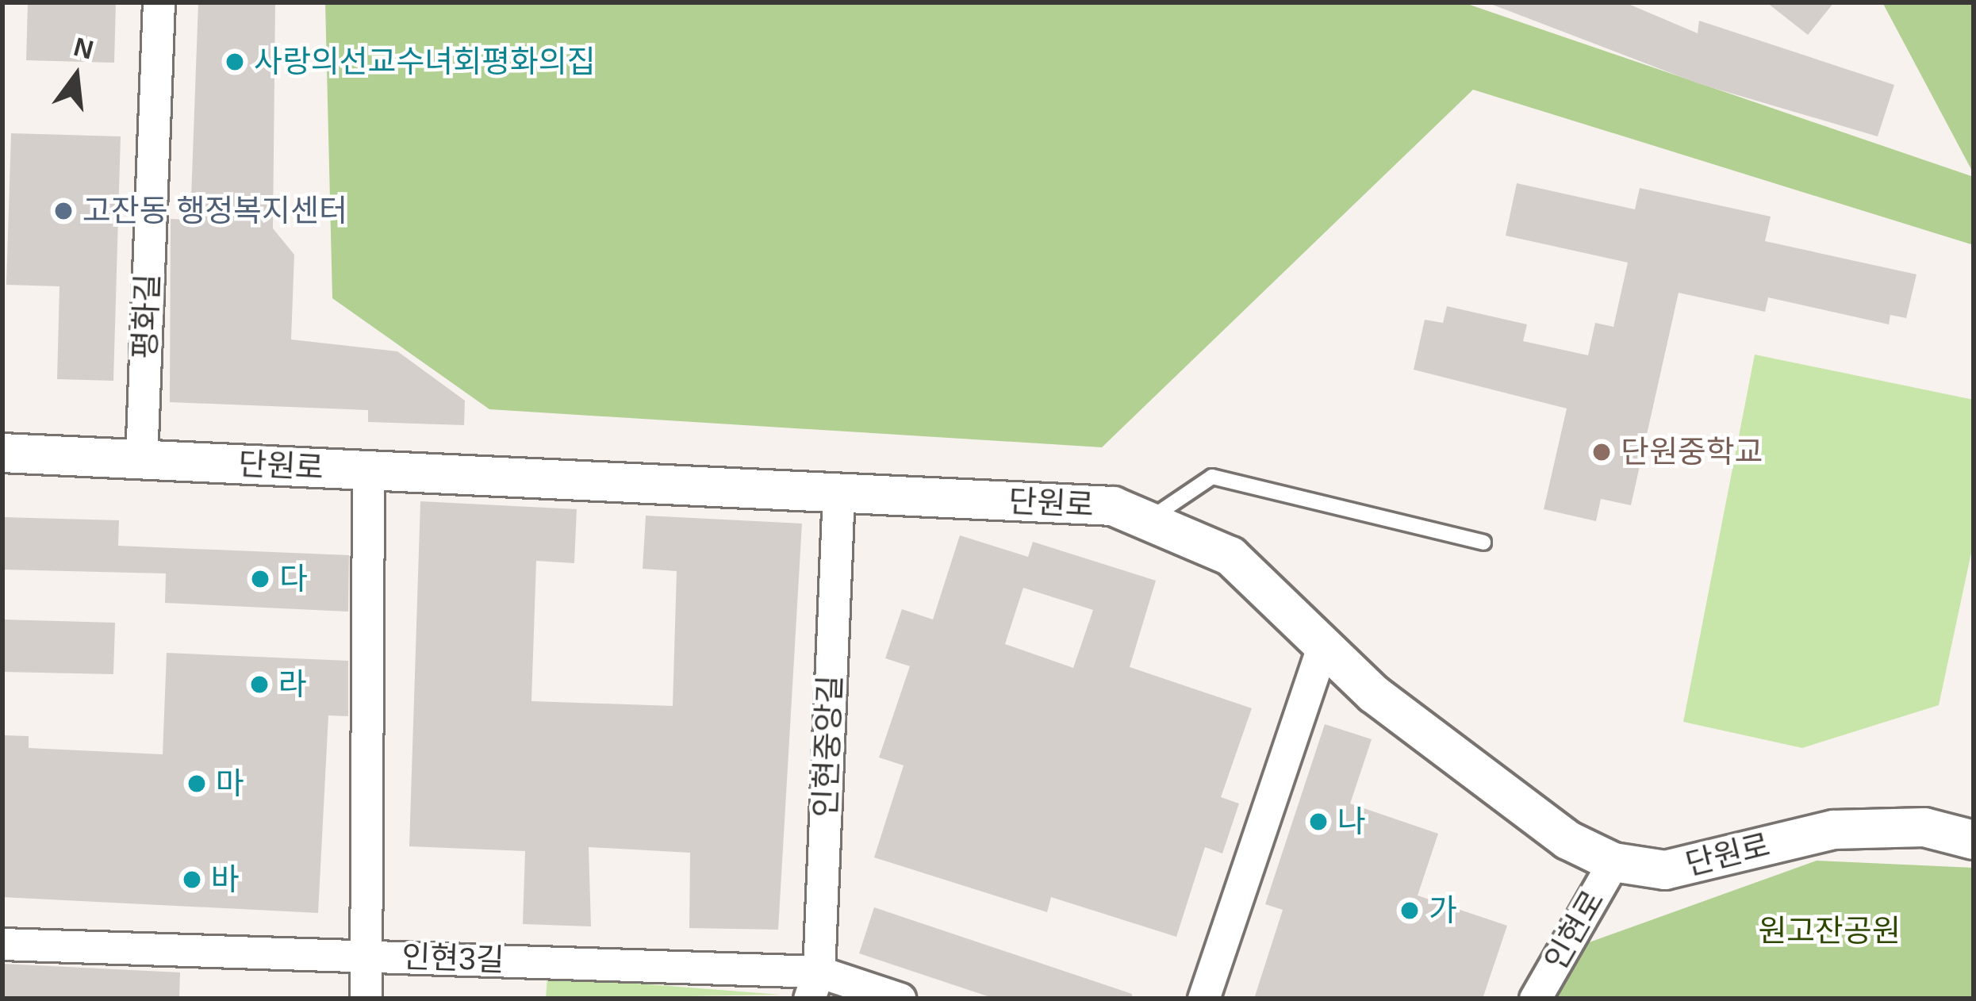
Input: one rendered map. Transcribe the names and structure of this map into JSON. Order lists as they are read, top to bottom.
{
  "streets": {
    "street": [
      "평화길",
      "단원로",
      "인현중앙길",
      "인현로",
      "인현3길"
    ]
  },
  "crossings": [
    ["평화길", "단원로"],
    ["단원로", "인현중앙길"],
    ["단원로", "인현로"],
    ["인현중앙길", "인현3길"]
  ],
  "parks": ["원고잔공원"],
  "places": [
    "사랑의선교수녀회평화의집",
    "고잔동 행정복지센터",
    "단원중학교",
    "다",
    "라",
    "마",
    "나",
    "바",
    "가"
  ],
  "north": "top"
}
